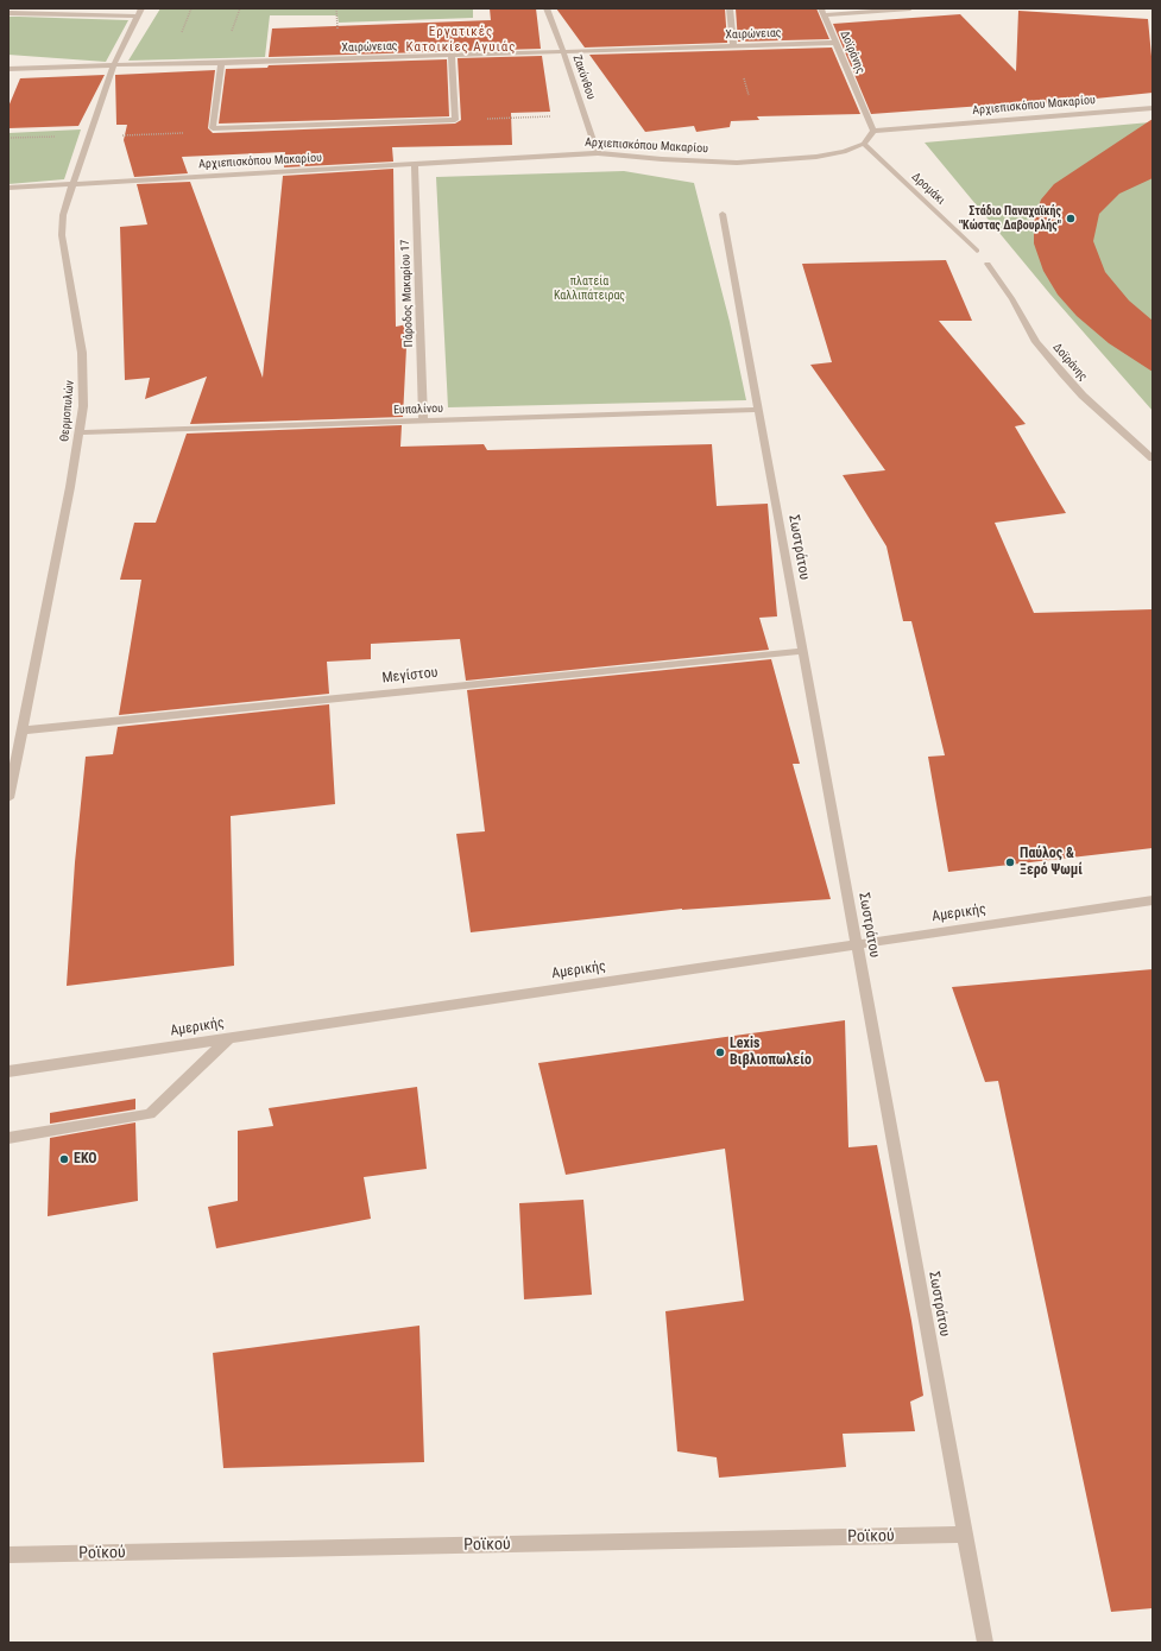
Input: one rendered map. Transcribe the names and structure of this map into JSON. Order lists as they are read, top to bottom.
{
  "streets": {
    "street": [
      "Χαιρώνειας",
      "Δοϊράνης",
      "Ζακύνθου",
      "Αρχιεπισκόπου Μακαρίου",
      "Δρομάκι",
      "Πάροδος Μακαρίου 17",
      "Ευπαλίνου",
      "Θερμοπυλών",
      "Σωστράτου",
      "Μεγίστου",
      "Αμερικής",
      "Ροϊκού"
    ]
  },
  "crossings": [
    ["Χαιρώνειας", "Δοϊράνης"],
    ["Χαιρώνειας", "Ζακύνθου"],
    ["Χαιρώνειας", "Θερμοπυλών"],
    ["Δοϊράνης", "Αρχιεπισκόπου Μακαρίου"],
    ["Ζακύνθου", "Αρχιεπισκόπου Μακαρίου"],
    ["Αρχιεπισκόπου Μακαρίου", "Δρομάκι"],
    ["Αρχιεπισκόπου Μακαρίου", "Πάροδος Μακαρίου 17"],
    ["Αρχιεπισκόπου Μακαρίου", "Θερμοπυλών"],
    ["Πάροδος Μακαρίου 17", "Ευπαλίνου"],
    ["Ευπαλίνου", "Θερμοπυλών"],
    ["Ευπαλίνου", "Σωστράτου"],
    ["Θερμοπυλών", "Μεγίστου"],
    ["Σωστράτου", "Μεγίστου"],
    ["Σωστράτου", "Αμερικής"],
    ["Σωστράτου", "Ροϊκού"]
  ],
  "districts": ["Εργατικές Κατοικίες Αγυιάς"],
  "parks": ["πλατεία Καλλιπάτειρας"],
  "places": [
    "Στάδιο Παναχαϊκής \"Κώστας Δαβουρλής\"",
    "Παύλος & Ξερό Ψωμί",
    "Lexis Βιβλιοπωλείο",
    "EKO"
  ]
}
